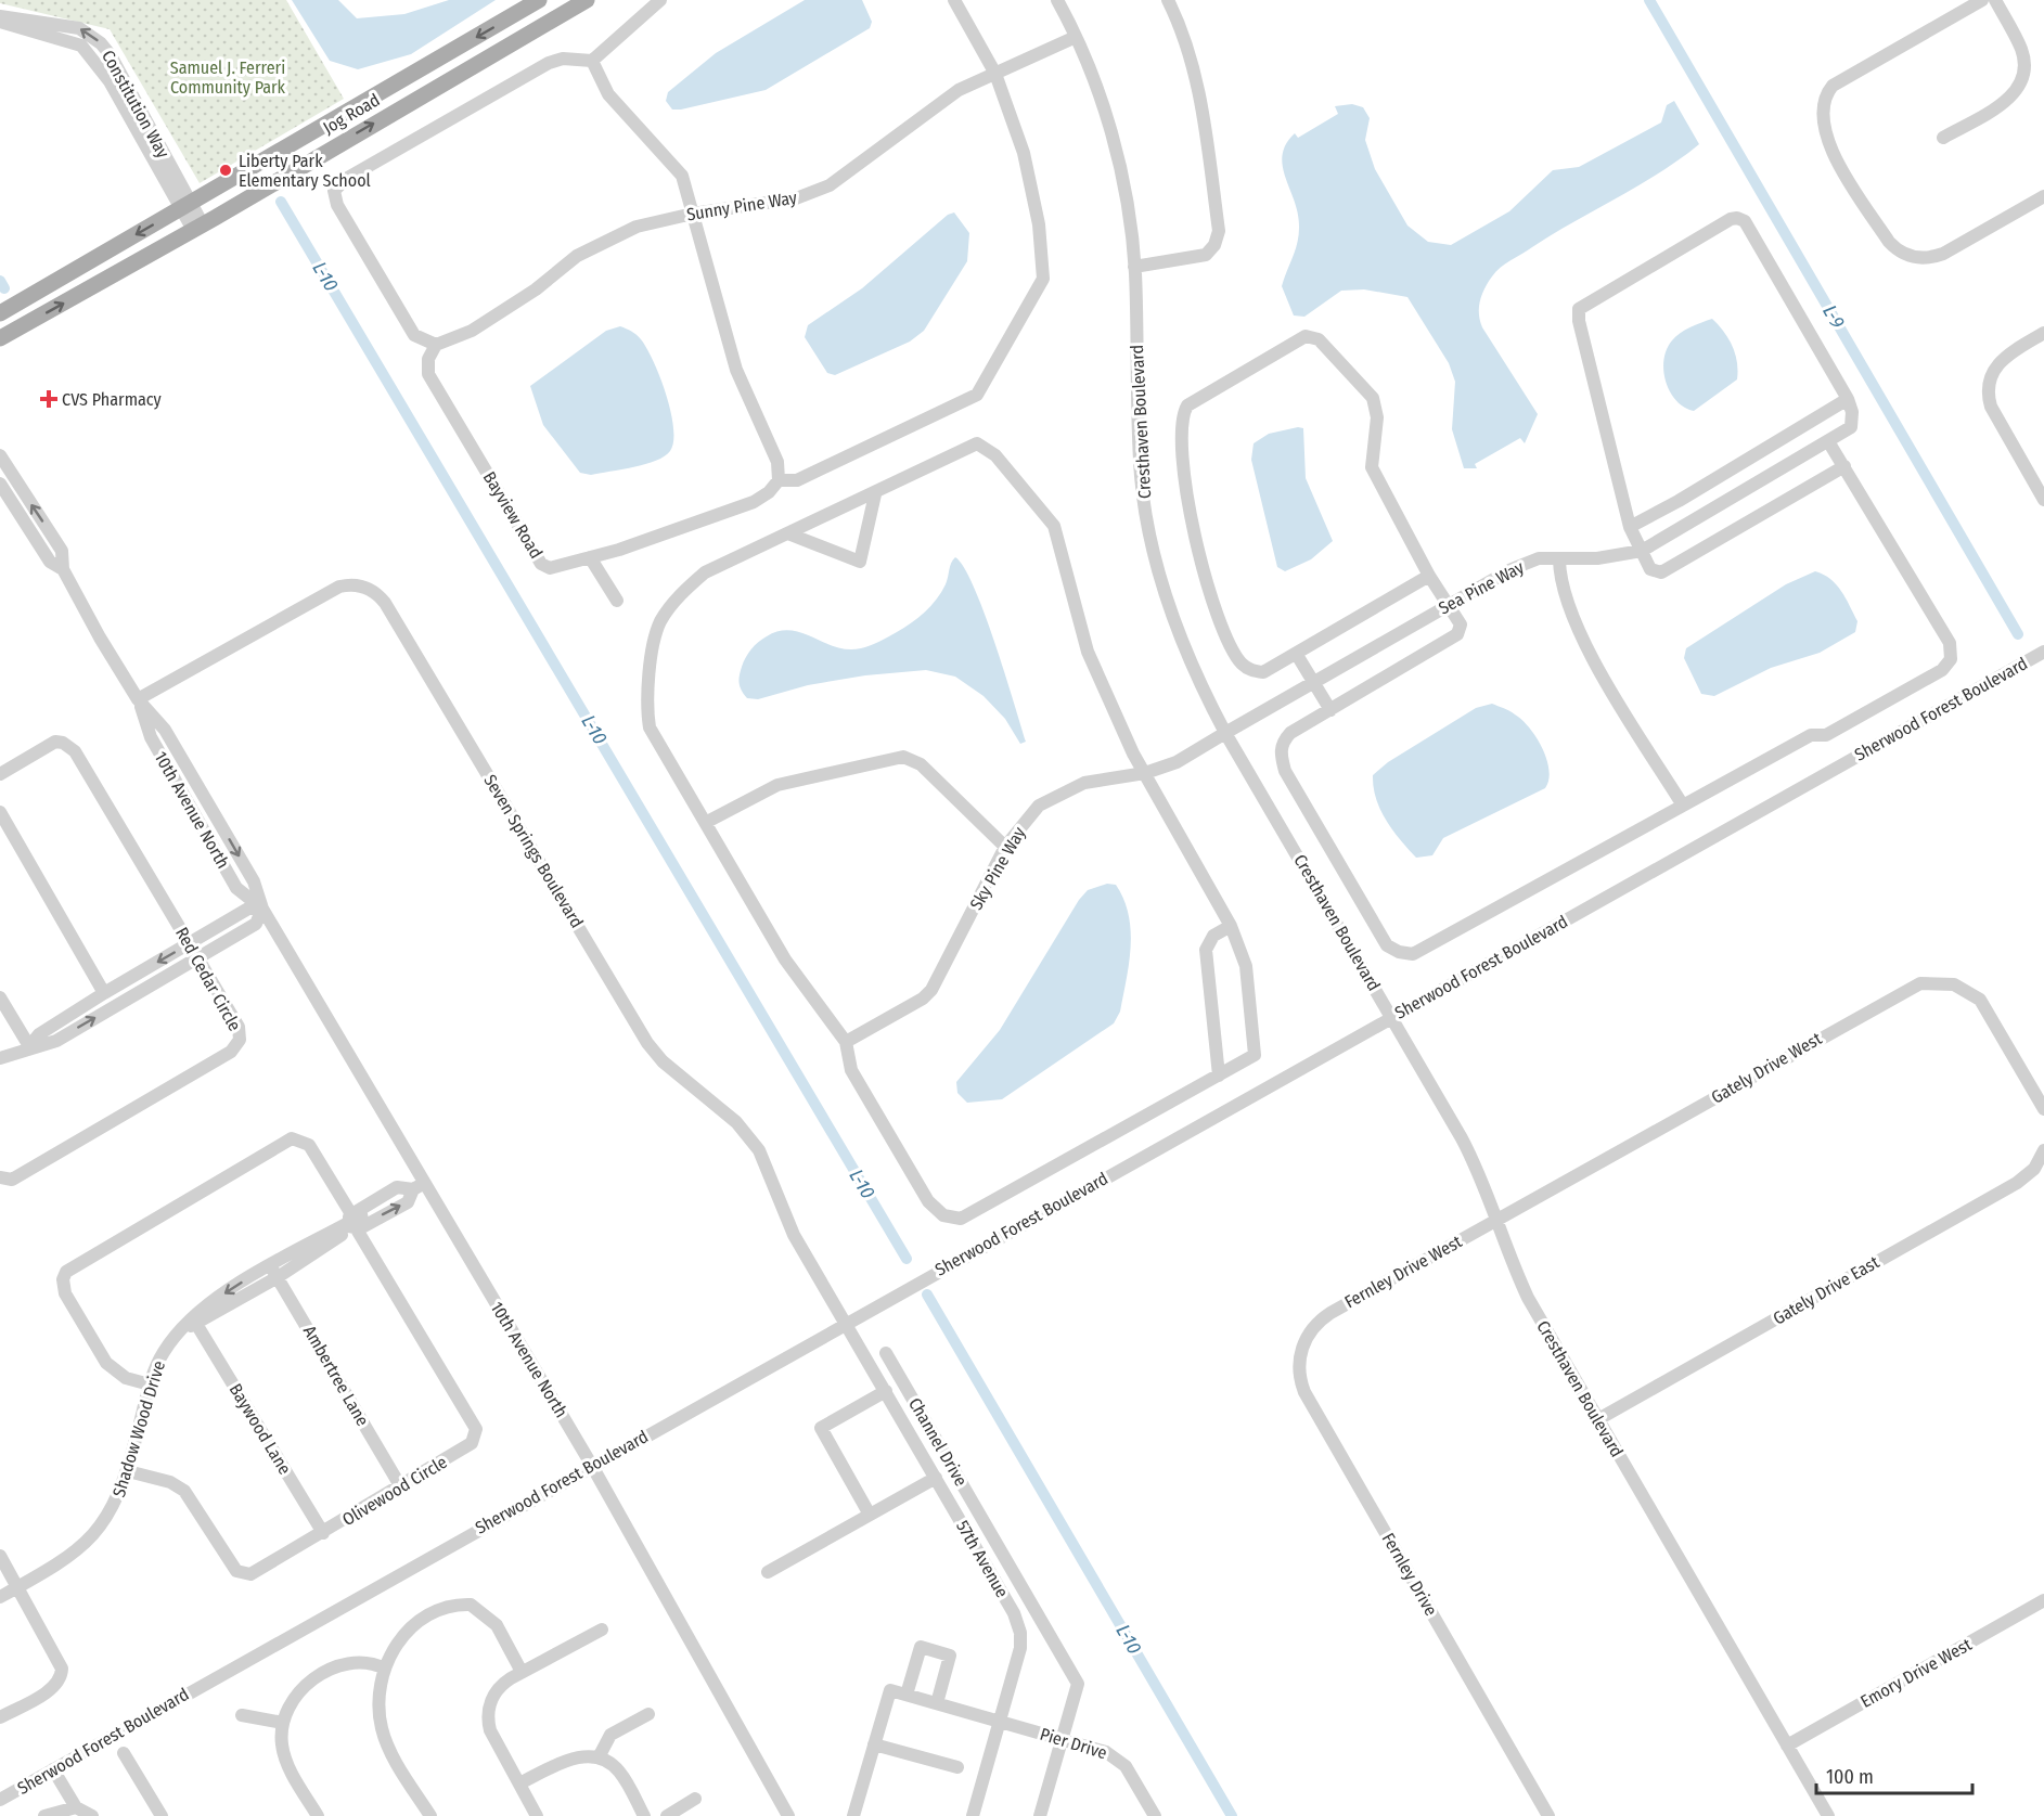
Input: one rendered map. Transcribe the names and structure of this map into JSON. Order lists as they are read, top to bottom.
{
  "streets": {
    "main road": ["Jog Road"],
    "street": [
      "Constitution Way",
      "Sunny Pine Way",
      "Cresthaven Boulevard",
      "Bayview Road",
      "Sea Pine Way",
      "Sherwood Forest Boulevard",
      "10th Avenue North",
      "Seven Springs Boulevard",
      "Sky Pine Way",
      "Red Cedar Circle",
      "Gately Drive West",
      "Fernley Drive West",
      "Gately Drive East",
      "Ambertree Lane",
      "Shadow Wood Drive",
      "Baywood Lane",
      "Channel Drive",
      "Olivewood Circle",
      "57th Avenue",
      "Fernley Drive",
      "Emory Drive West",
      "Pier Drive"
    ]
  },
  "crossings": [
    ["Constitution Way", "Jog Road"],
    ["Sunny Pine Way", "Cresthaven Boulevard"],
    ["Sunny Pine Way", "Bayview Road"],
    ["Cresthaven Boulevard", "Sea Pine Way"],
    ["Cresthaven Boulevard", "Sherwood Forest Boulevard"],
    ["Cresthaven Boulevard", "Sky Pine Way"],
    ["Cresthaven Boulevard", "Gately Drive West"],
    ["Cresthaven Boulevard", "Fernley Drive West"],
    ["Cresthaven Boulevard", "Gately Drive East"],
    ["Cresthaven Boulevard", "Emory Drive West"],
    ["Sea Pine Way", "Sky Pine Way"],
    ["Sherwood Forest Boulevard", "10th Avenue North"],
    ["Sherwood Forest Boulevard", "Seven Springs Boulevard"],
    ["Sherwood Forest Boulevard", "57th Avenue"],
    ["10th Avenue North", "Seven Springs Boulevard"],
    ["10th Avenue North", "Shadow Wood Drive"],
    ["Seven Springs Boulevard", "57th Avenue"],
    ["Gately Drive West", "Fernley Drive West"],
    ["Fernley Drive West", "Fernley Drive"],
    ["Ambertree Lane", "Shadow Wood Drive"],
    ["Ambertree Lane", "Olivewood Circle"],
    ["Shadow Wood Drive", "Baywood Lane"],
    ["Shadow Wood Drive", "Olivewood Circle"],
    ["Baywood Lane", "Olivewood Circle"],
    ["Channel Drive", "Pier Drive"],
    ["57th Avenue", "Pier Drive"]
  ],
  "water": ["L-10", "L-9"],
  "parks": ["Samuel J. Ferreri Community Park"],
  "places": {
    "other": ["Liberty Park Elementary School"],
    "health": ["CVS Pharmacy"]
  },
  "scale_bar": "100 m"
}
